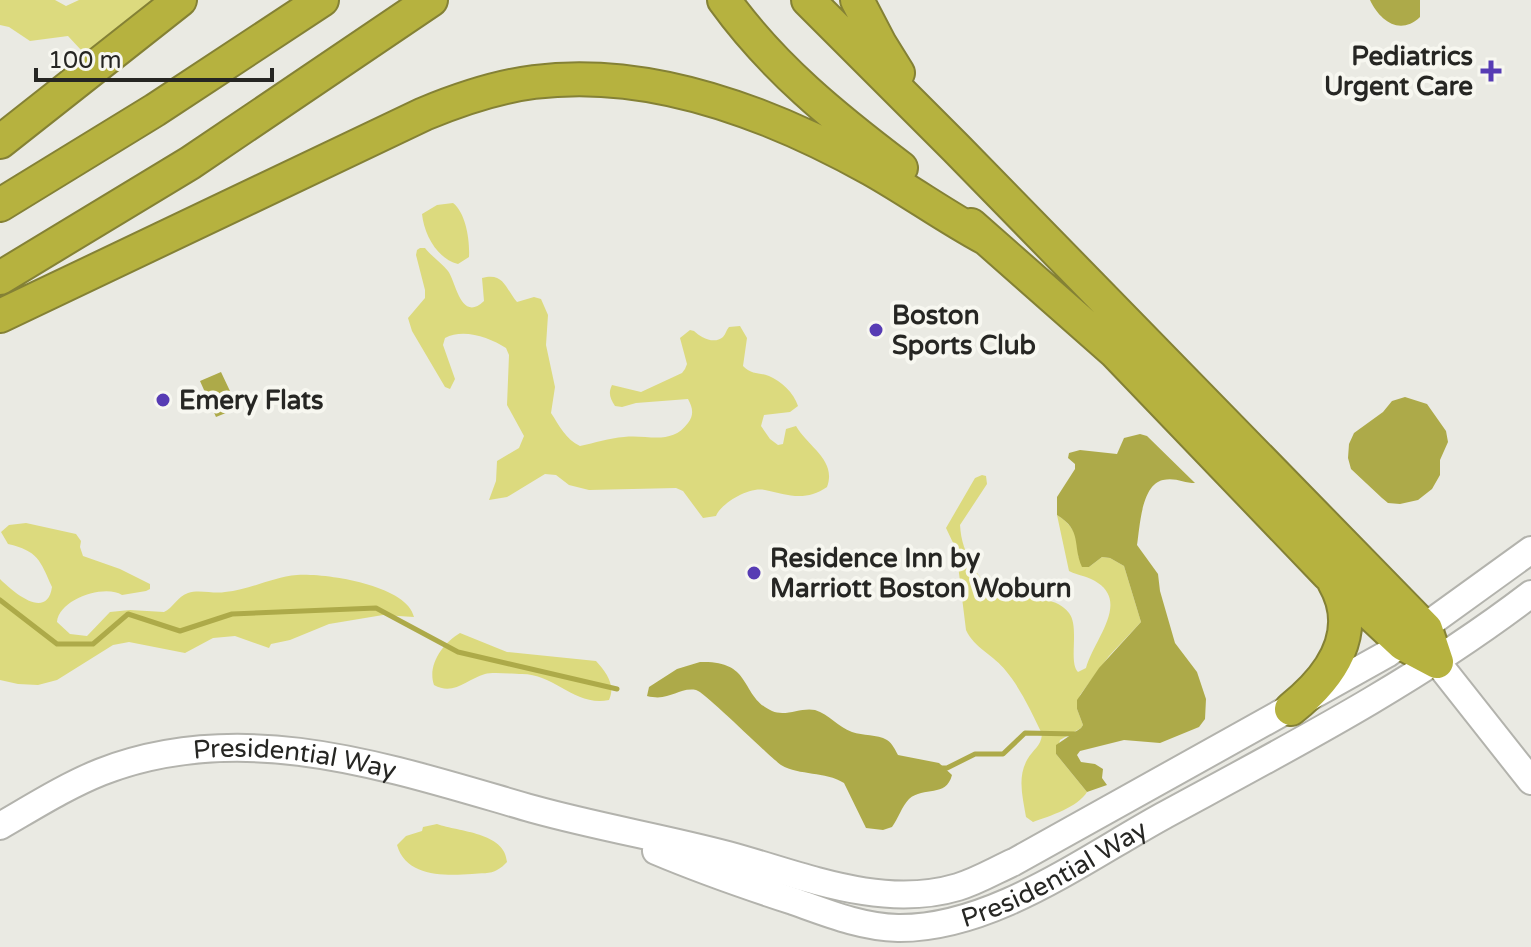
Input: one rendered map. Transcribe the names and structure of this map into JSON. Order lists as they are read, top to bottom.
{
  "streets": {
    "street": ["Presidential Way"]
  },
  "places": {
    "health": ["Pediatrics Urgent Care"],
    "other": ["Boston Sports Club", "Emery Flats", "Residence Inn by Marriott Boston Woburn"]
  },
  "scale_bar": "100 m"
}
